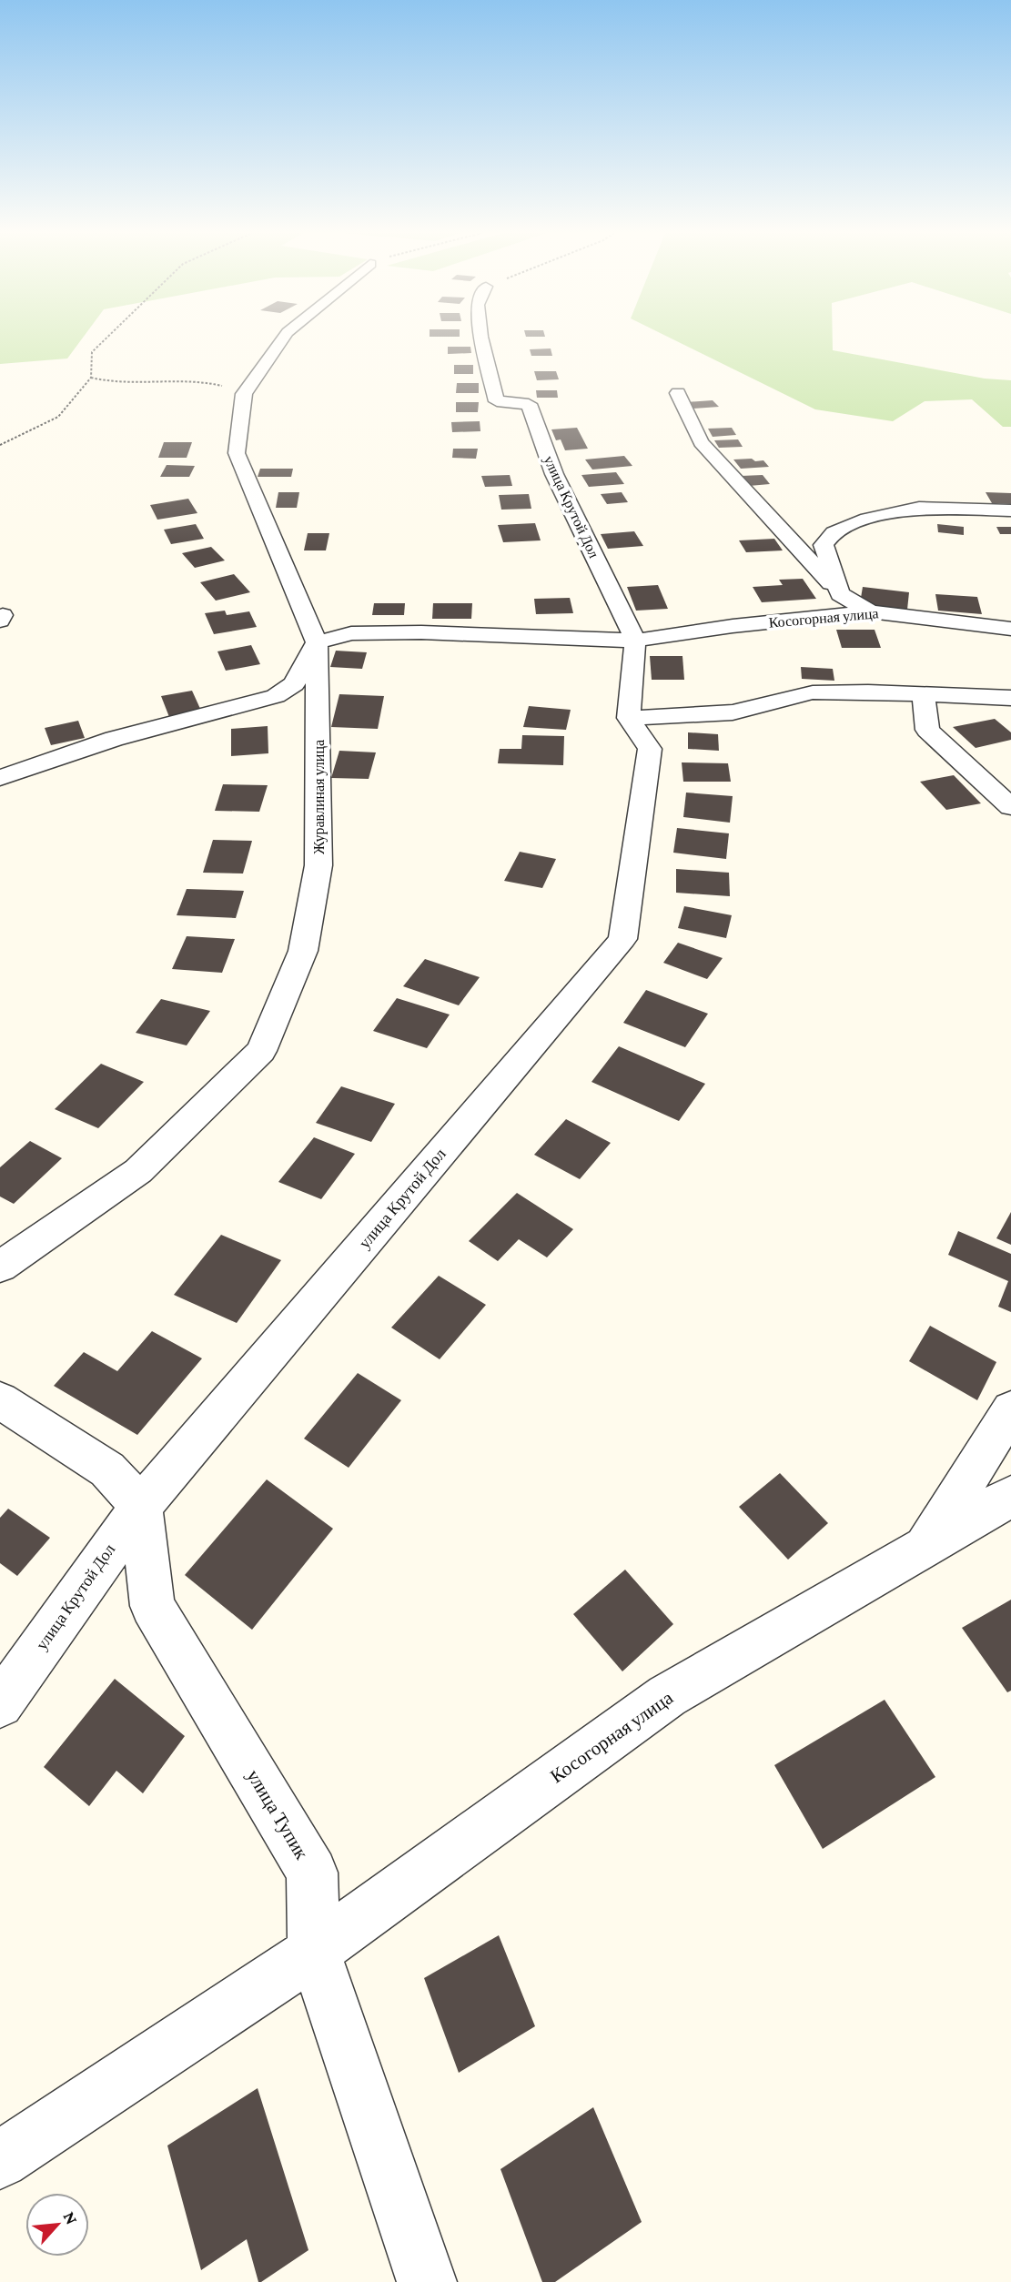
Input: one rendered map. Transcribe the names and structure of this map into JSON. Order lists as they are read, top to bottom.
{
  "streets": {
    "street": [
      "улица Крутой Дол",
      "Косогорная улица",
      "Журавлиная улица",
      "улица Тупик"
    ]
  },
  "crossings": [
    ["улица Крутой Дол", "Косогорная улица"],
    ["улица Крутой Дол", "улица Тупик"],
    ["Косогорная улица", "улица Тупик"]
  ],
  "north": "top right"
}
